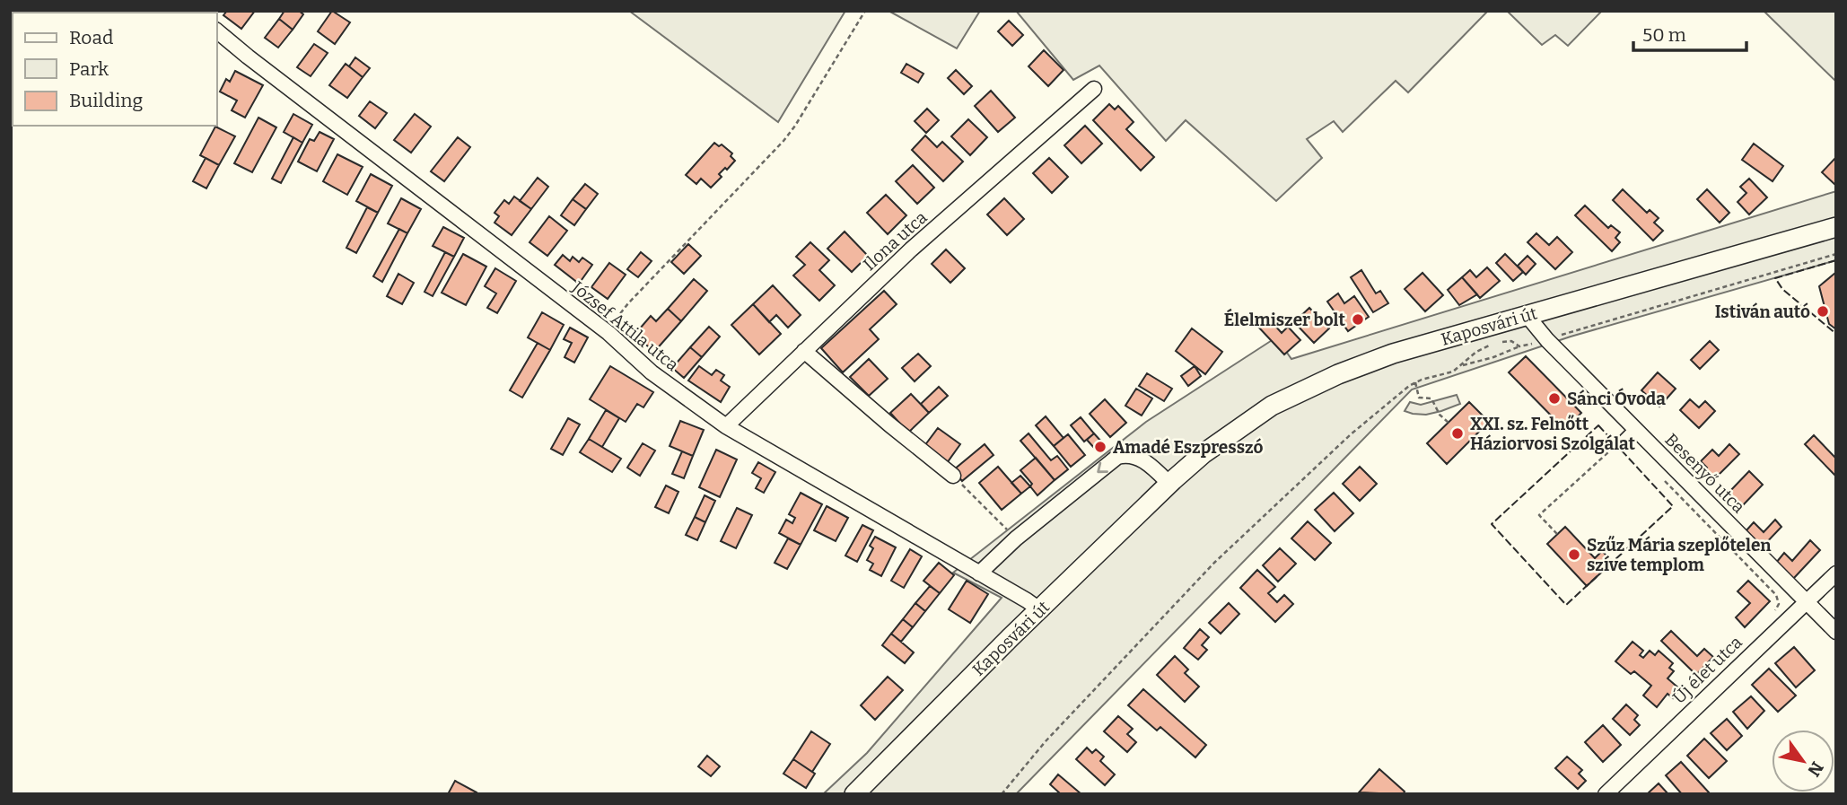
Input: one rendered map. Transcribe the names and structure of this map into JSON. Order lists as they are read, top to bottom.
{
  "streets": {
    "main road": ["Kaposvári út"],
    "street": [
      "Ilona utca",
      "József Attila utca",
      "Besenyő utca",
      "Új élet utca"
    ]
  },
  "crossings": [
    ["Ilona utca", "József Attila utca"],
    ["József Attila utca", "Kaposvári út"],
    ["Kaposvári út", "Besenyő utca"],
    ["Besenyő utca", "Új élet utca"]
  ],
  "places": [
    "Istiván autó",
    "Élelmiszer bolt",
    "Sánci Óvoda",
    "XXI. sz. Felnőtt Háziorvosi Szolgálat",
    "Amadé Eszpresszó",
    "Szűz Mária szeplőtelen szíve templom"
  ],
  "legend": ["Road", "Park", "Building"],
  "scale_bar": "50 m",
  "north": "bottom right"
}
